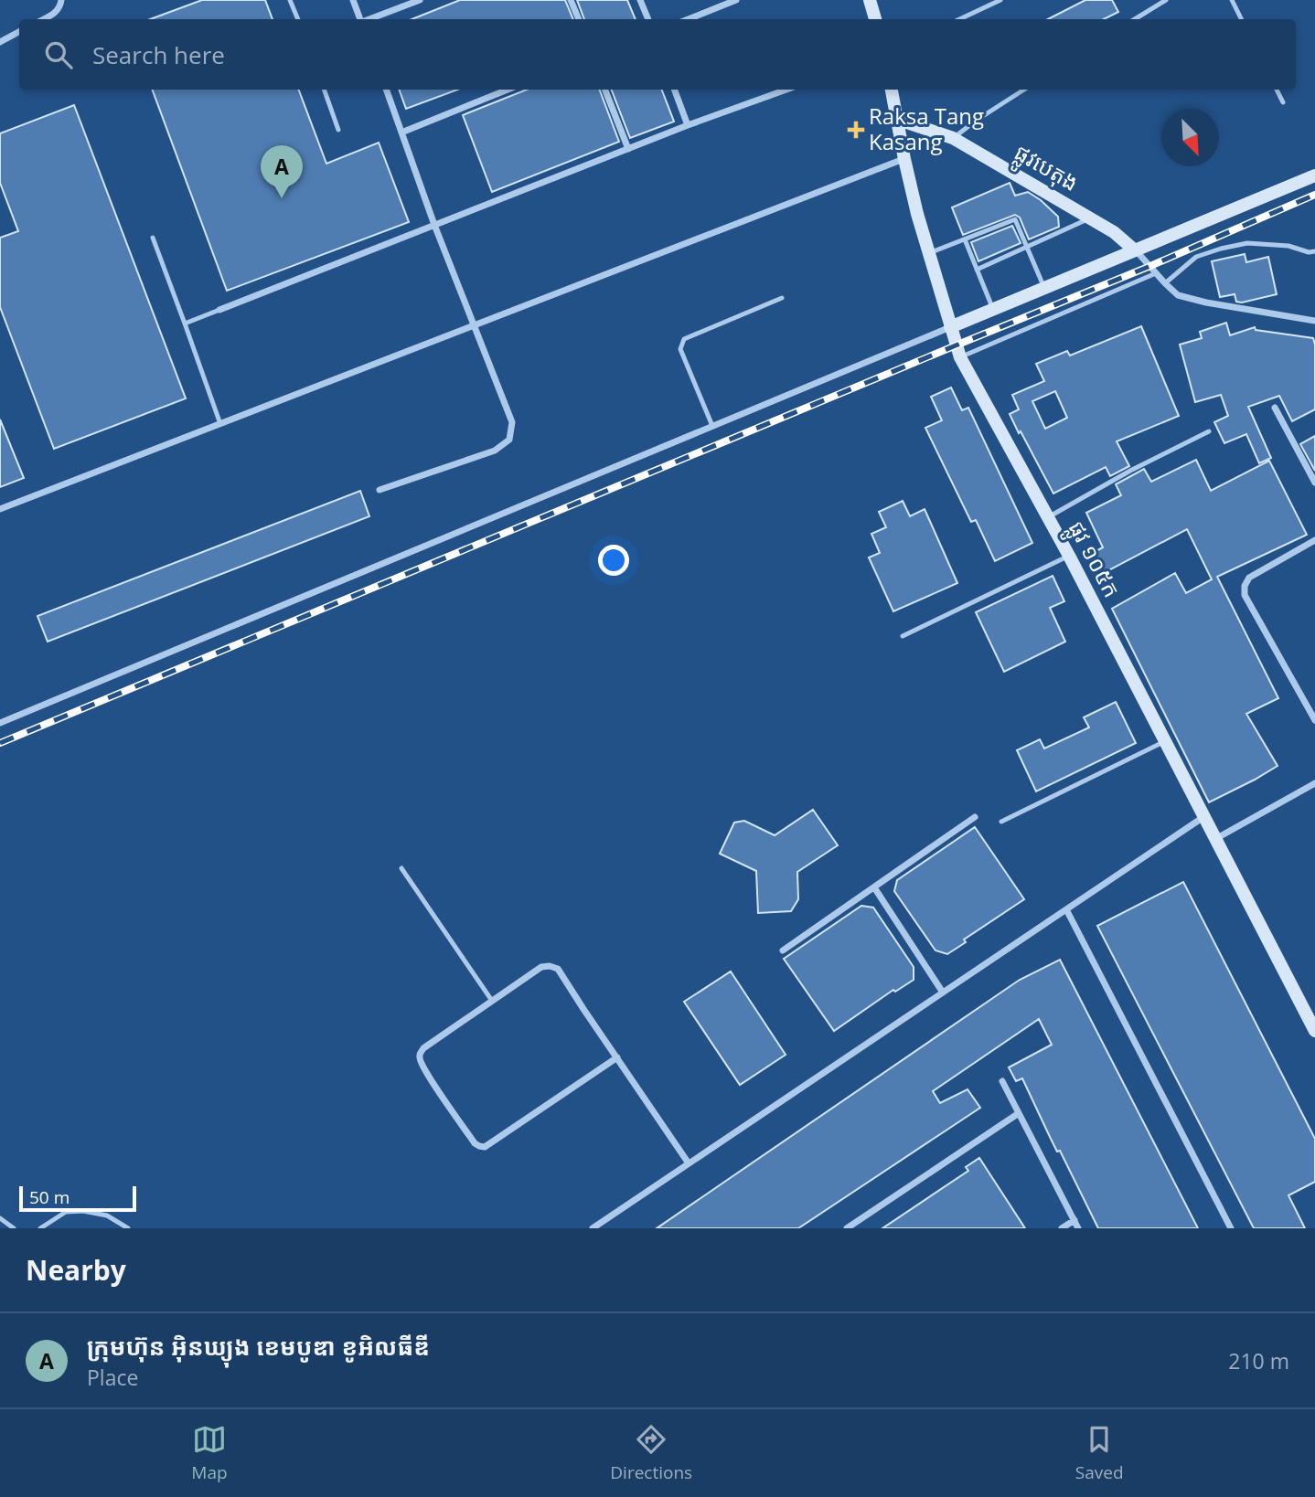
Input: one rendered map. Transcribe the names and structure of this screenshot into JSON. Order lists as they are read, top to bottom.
{
  "streets": {
    "main road": ["ផ្លូវបេតុង", "ផ្លូវ ១០៥ក"]
  },
  "crossings": [
    ["ផ្លូវបេតុង", "ផ្លូវ ១០៥ក"]
  ],
  "places": {
    "health": ["Raksa Tang Kasang"]
  },
  "scale_bar": "50 m",
  "north": "bottom right",
  "page": {
    "search": "Search here",
    "pins": "A",
    "scale": "50 m",
    "heading": "Nearby",
    "list": [
      {
        "mark": "A",
        "name": "ក្រុមហ៊ុន អ៊ិនឃ្យុង ខេមបូឌា ខូអិលធីឌី",
        "note": "Place",
        "value": "210 m"
      }
    ],
    "nav": ["Map", "Directions", "Saved"]
  }
}
